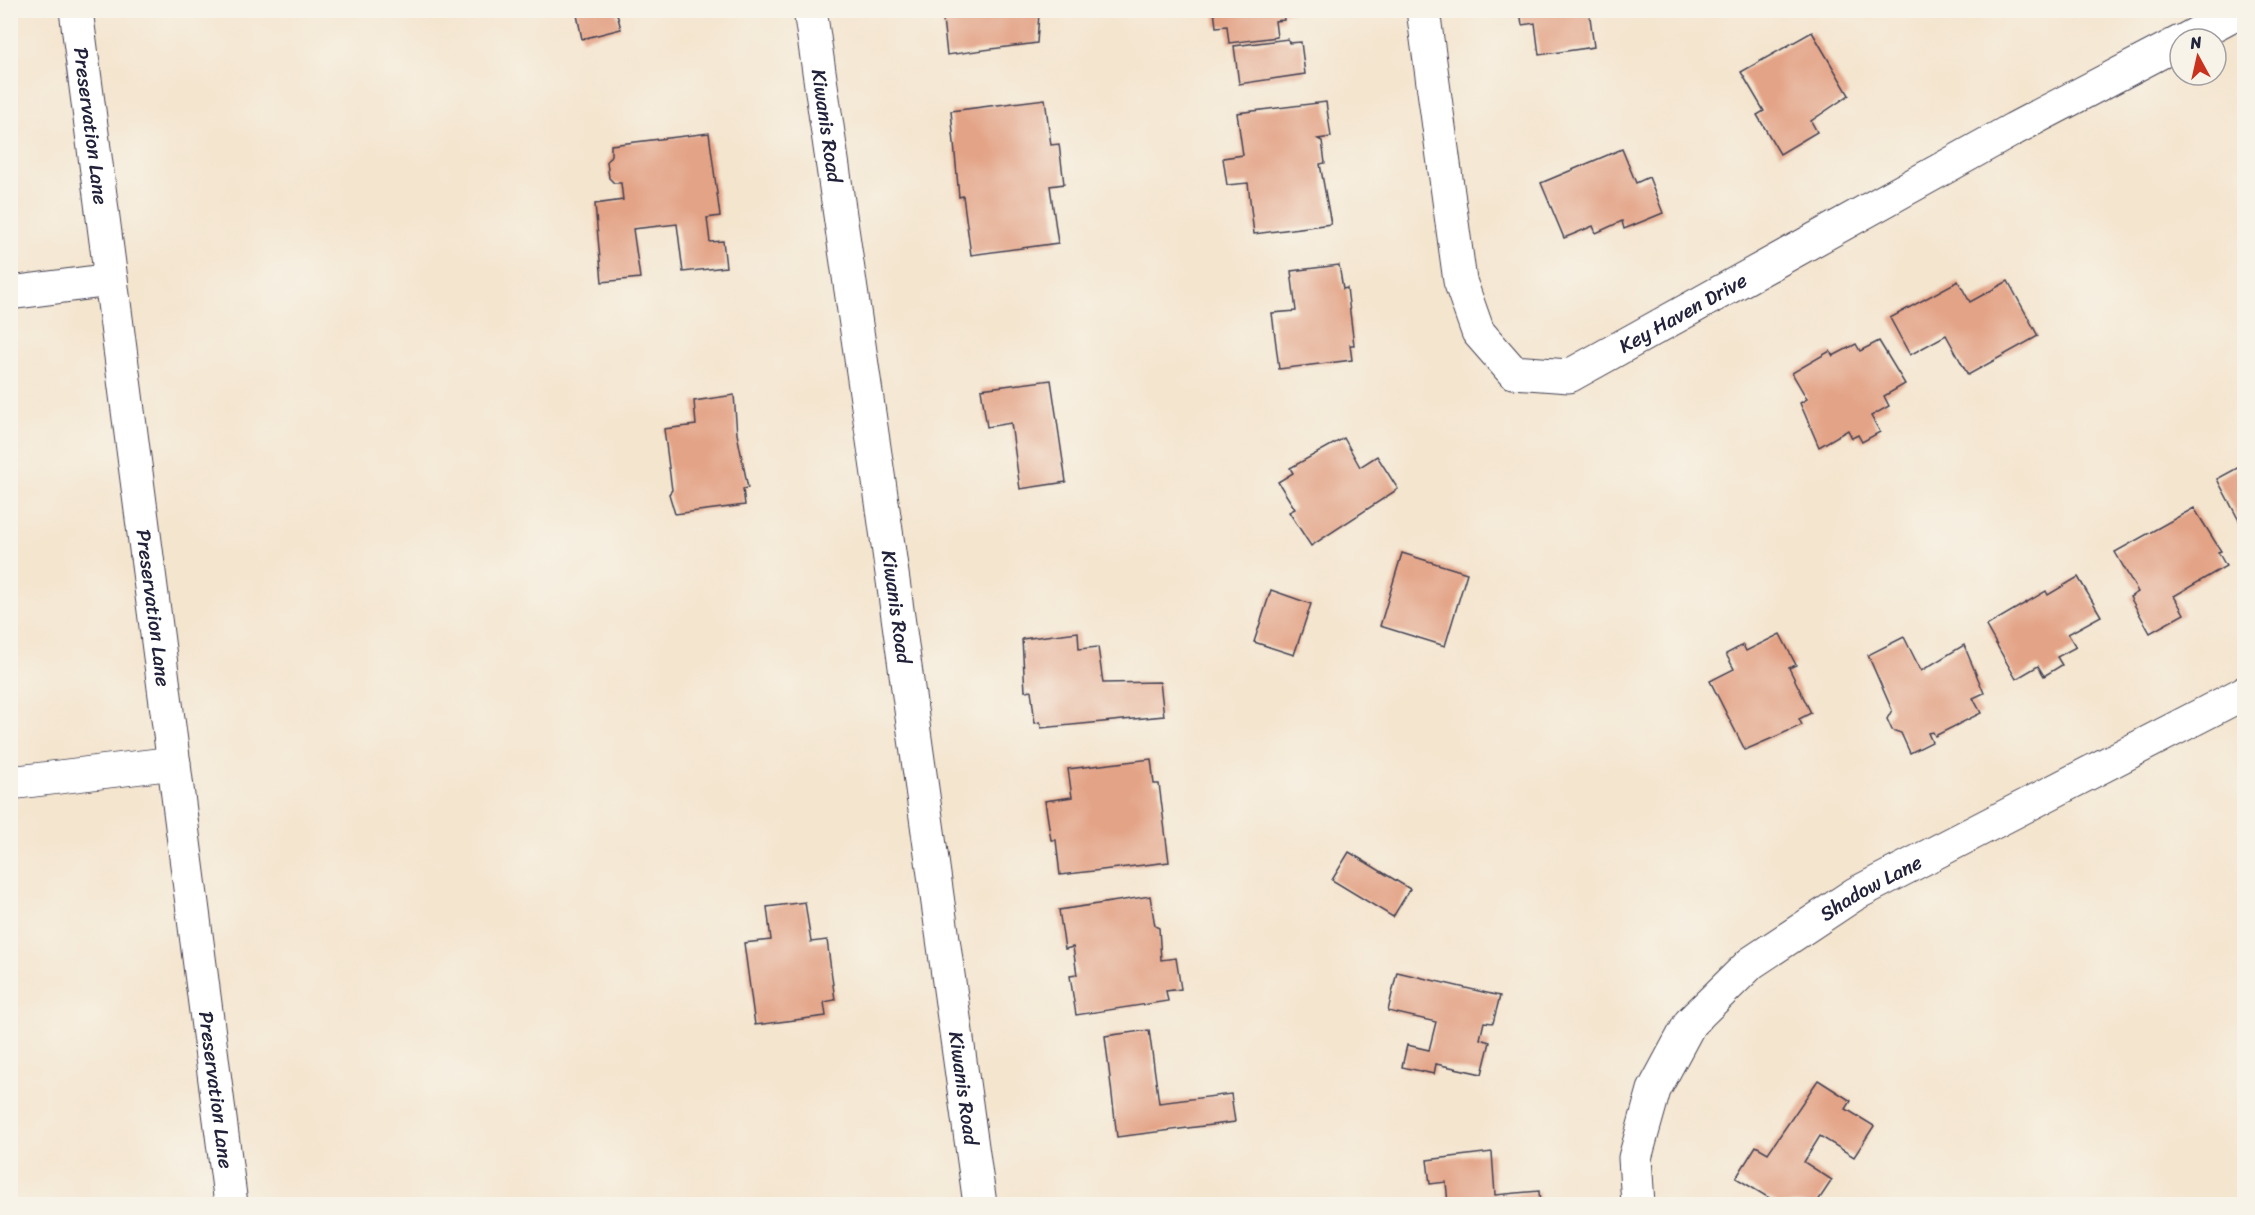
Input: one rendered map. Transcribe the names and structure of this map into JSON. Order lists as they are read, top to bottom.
{
  "streets": {
    "street": [
      "Preservation Lane",
      "Kiwanis Road",
      "Key Haven Drive",
      "Shadow Lane"
    ]
  },
  "north": "top"
}
